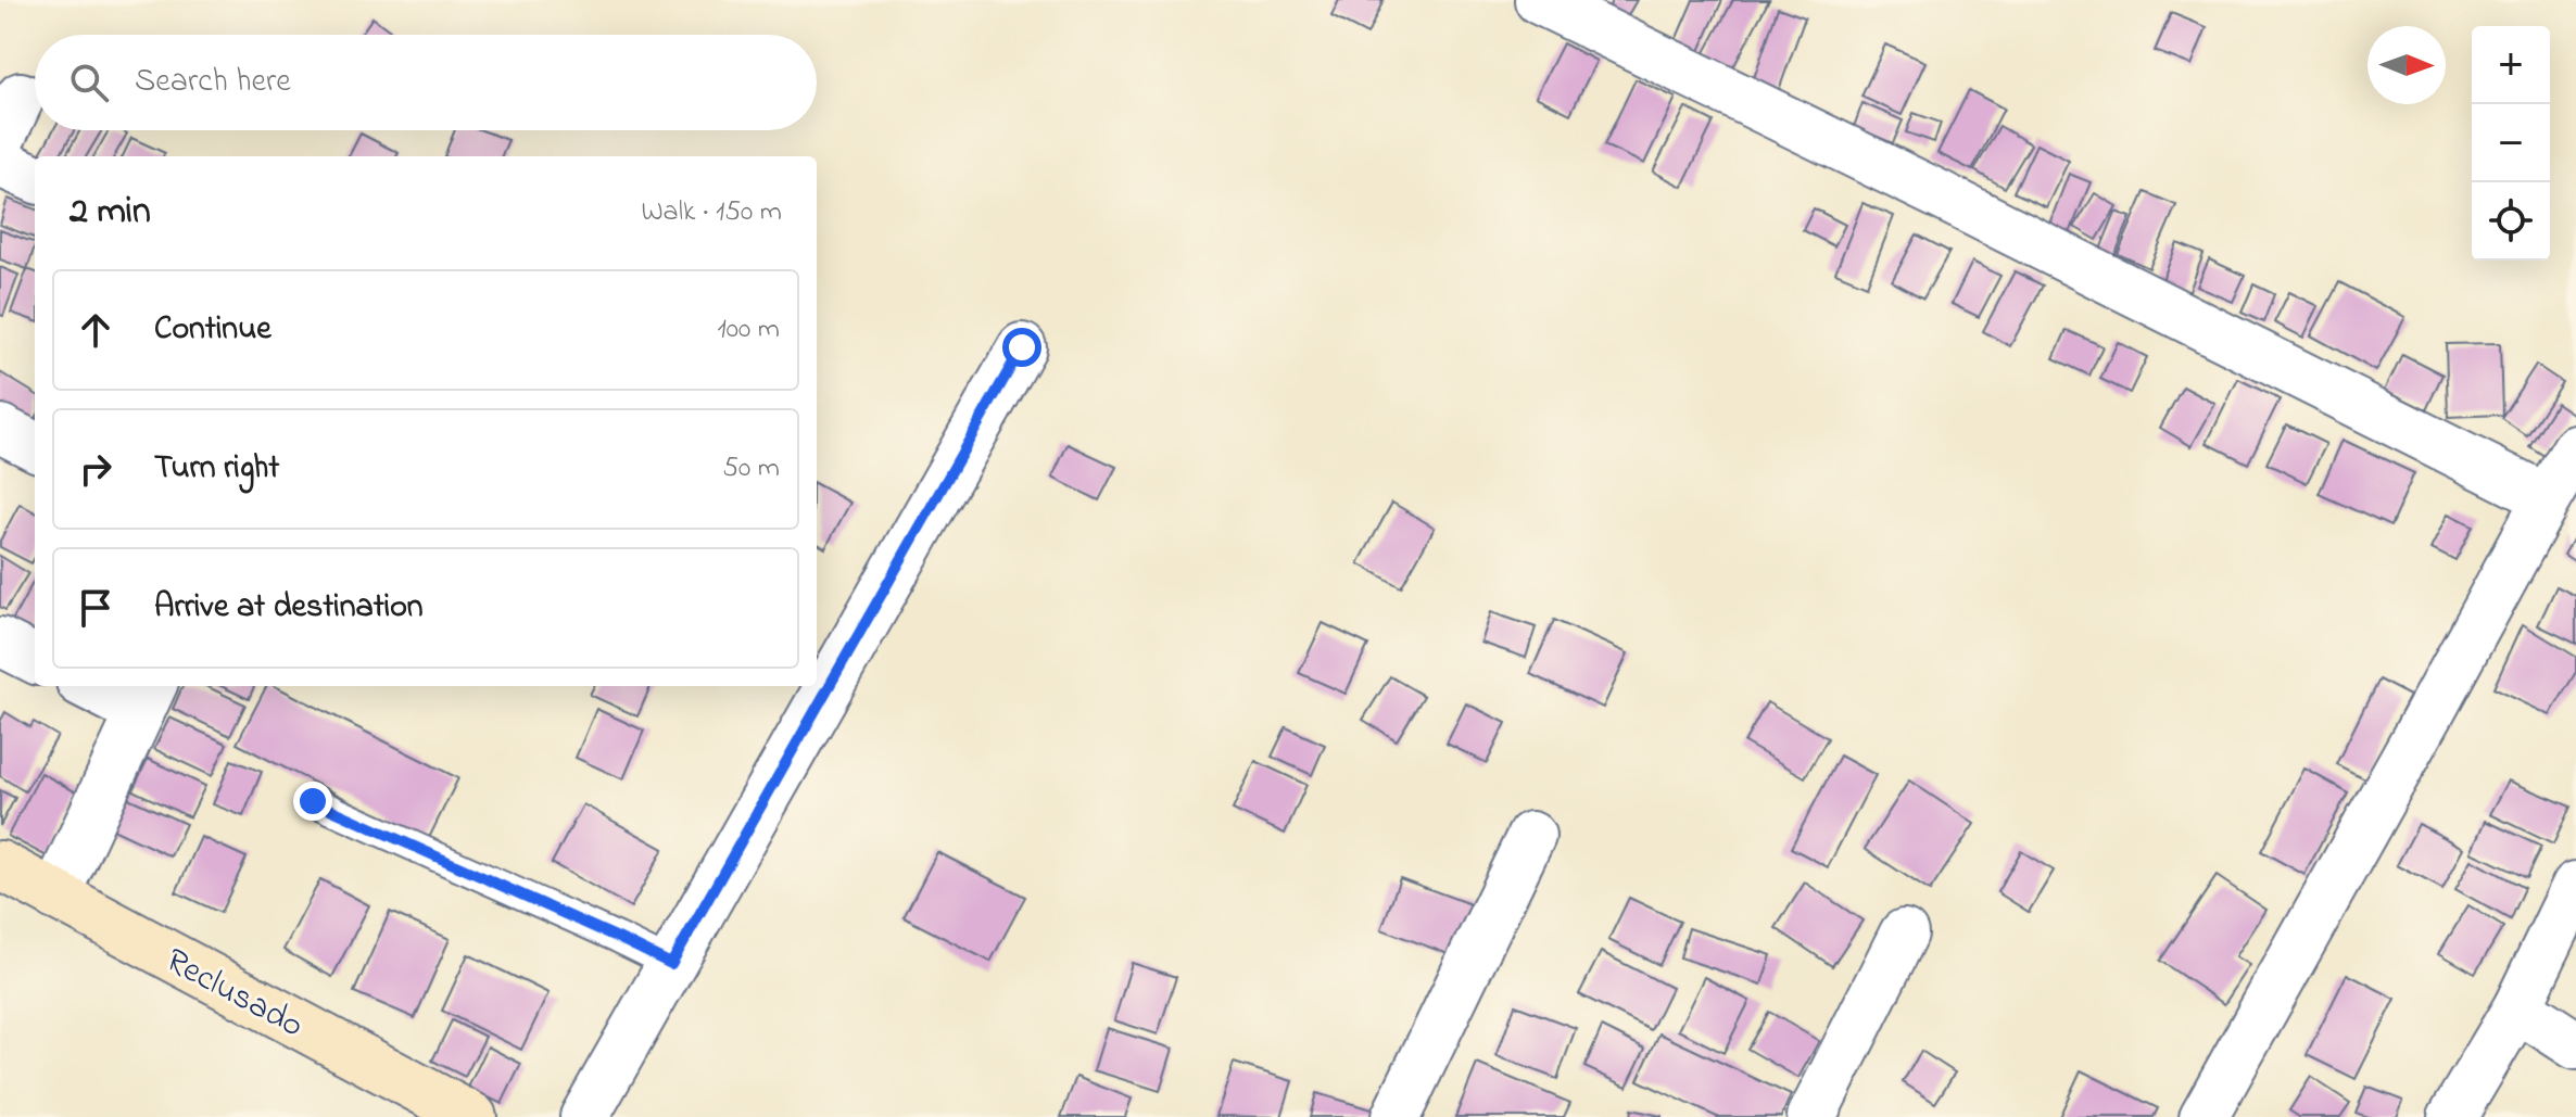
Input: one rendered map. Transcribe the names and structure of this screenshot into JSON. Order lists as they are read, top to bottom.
{
  "streets": {
    "street": ["Reclusado"]
  },
  "north": "right",
  "page": {
    "map_buttons": ["+", "−"],
    "search": "Search here",
    "heading": ["2 min", "Walk · 150 m"],
    "list": [
      ["Continue", "100 m"],
      ["Turn right", "50 m"],
      "Arrive at destination"
    ]
  }
}
